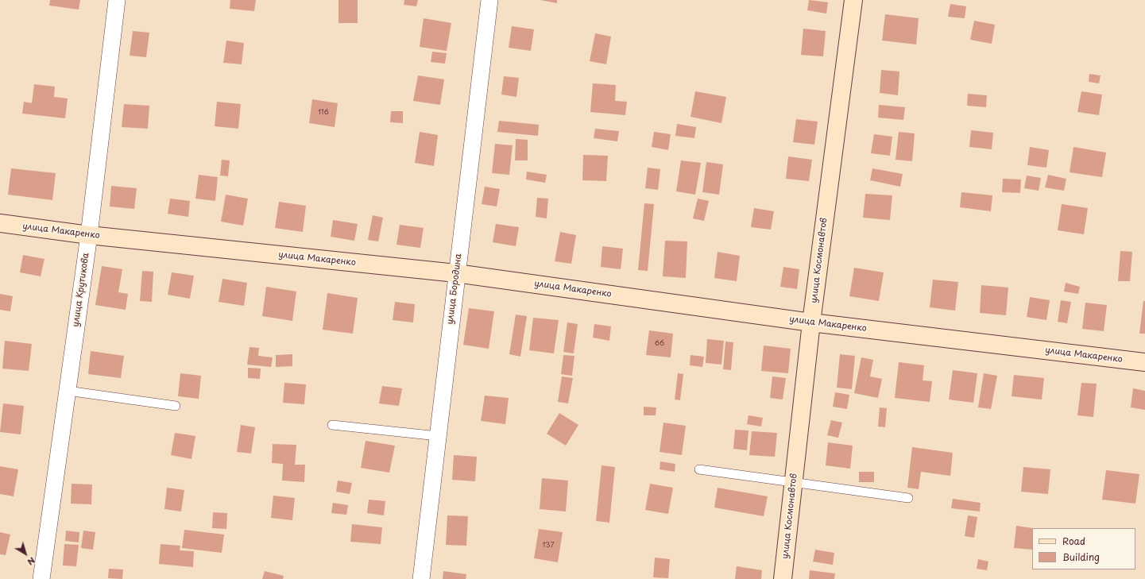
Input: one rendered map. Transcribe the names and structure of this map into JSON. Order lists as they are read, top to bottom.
{
  "streets": {
    "street": [
      "улица Макаренко",
      "улица Космонавтов",
      "улица Бородина",
      "улица Крутикова"
    ]
  },
  "crossings": [
    ["улица Макаренко", "улица Космонавтов"],
    ["улица Макаренко", "улица Бородина"],
    ["улица Макаренко", "улица Крутикова"]
  ],
  "house_numbers": ["116", "66", "137"],
  "legend": ["Road", "Building"],
  "north": "bottom right"
}
